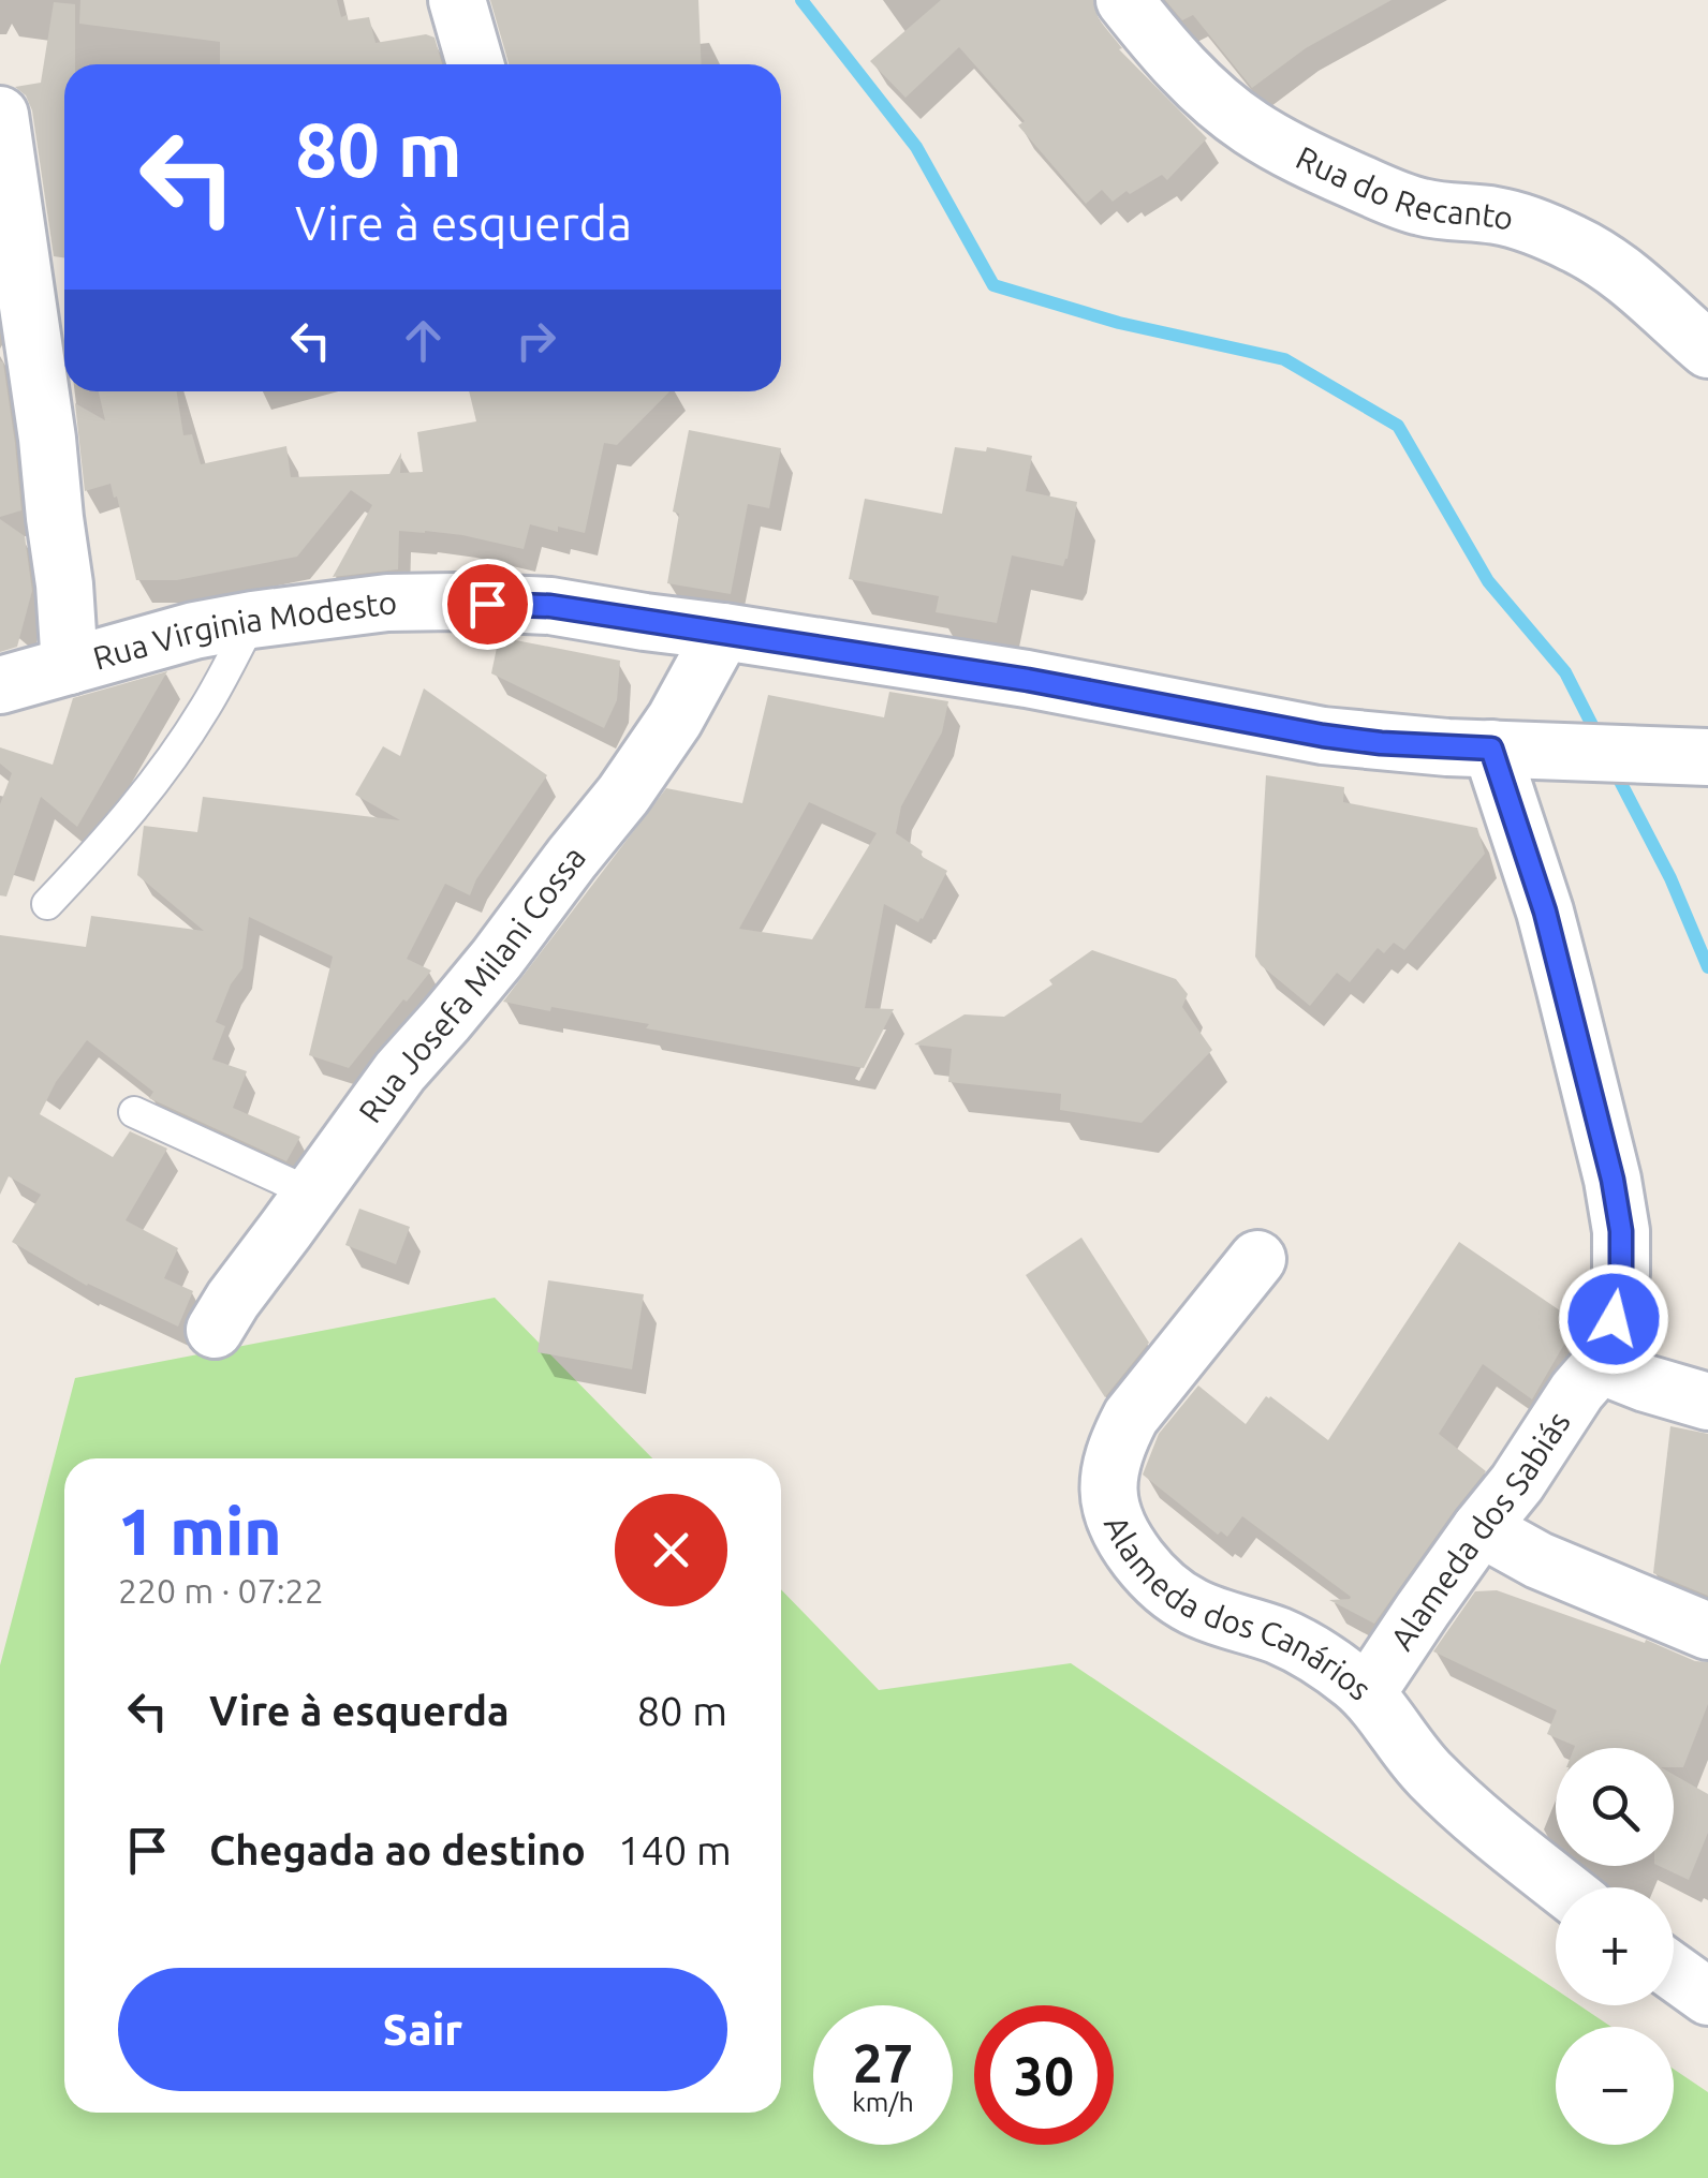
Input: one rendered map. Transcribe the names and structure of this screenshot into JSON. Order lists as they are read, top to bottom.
{
  "streets": {
    "street": [
      "Rua do Recanto",
      "Rua Virginia Modesto",
      "Rua Josefa Milani Cossa",
      "Alameda dos Sabiás",
      "Alameda dos Canários"
    ]
  },
  "crossings": [
    ["Rua Virginia Modesto", "Rua Josefa Milani Cossa"],
    ["Rua Virginia Modesto", "Alameda dos Sabiás"],
    ["Alameda dos Sabiás", "Alameda dos Canários"]
  ],
  "page": {
    "turn": ["80 m", "Vire à esquerda"],
    "heading": ["1 min", "220 m · 07:22"],
    "list": [
      {
        "name": "Vire à esquerda",
        "value": "80 m"
      },
      {
        "name": "Chegada ao destino",
        "value": "140 m"
      }
    ],
    "map_buttons": ["+", "−"],
    "buttons": "Sair",
    "speed": "27 km/h",
    "limit": "30"
  }
}
